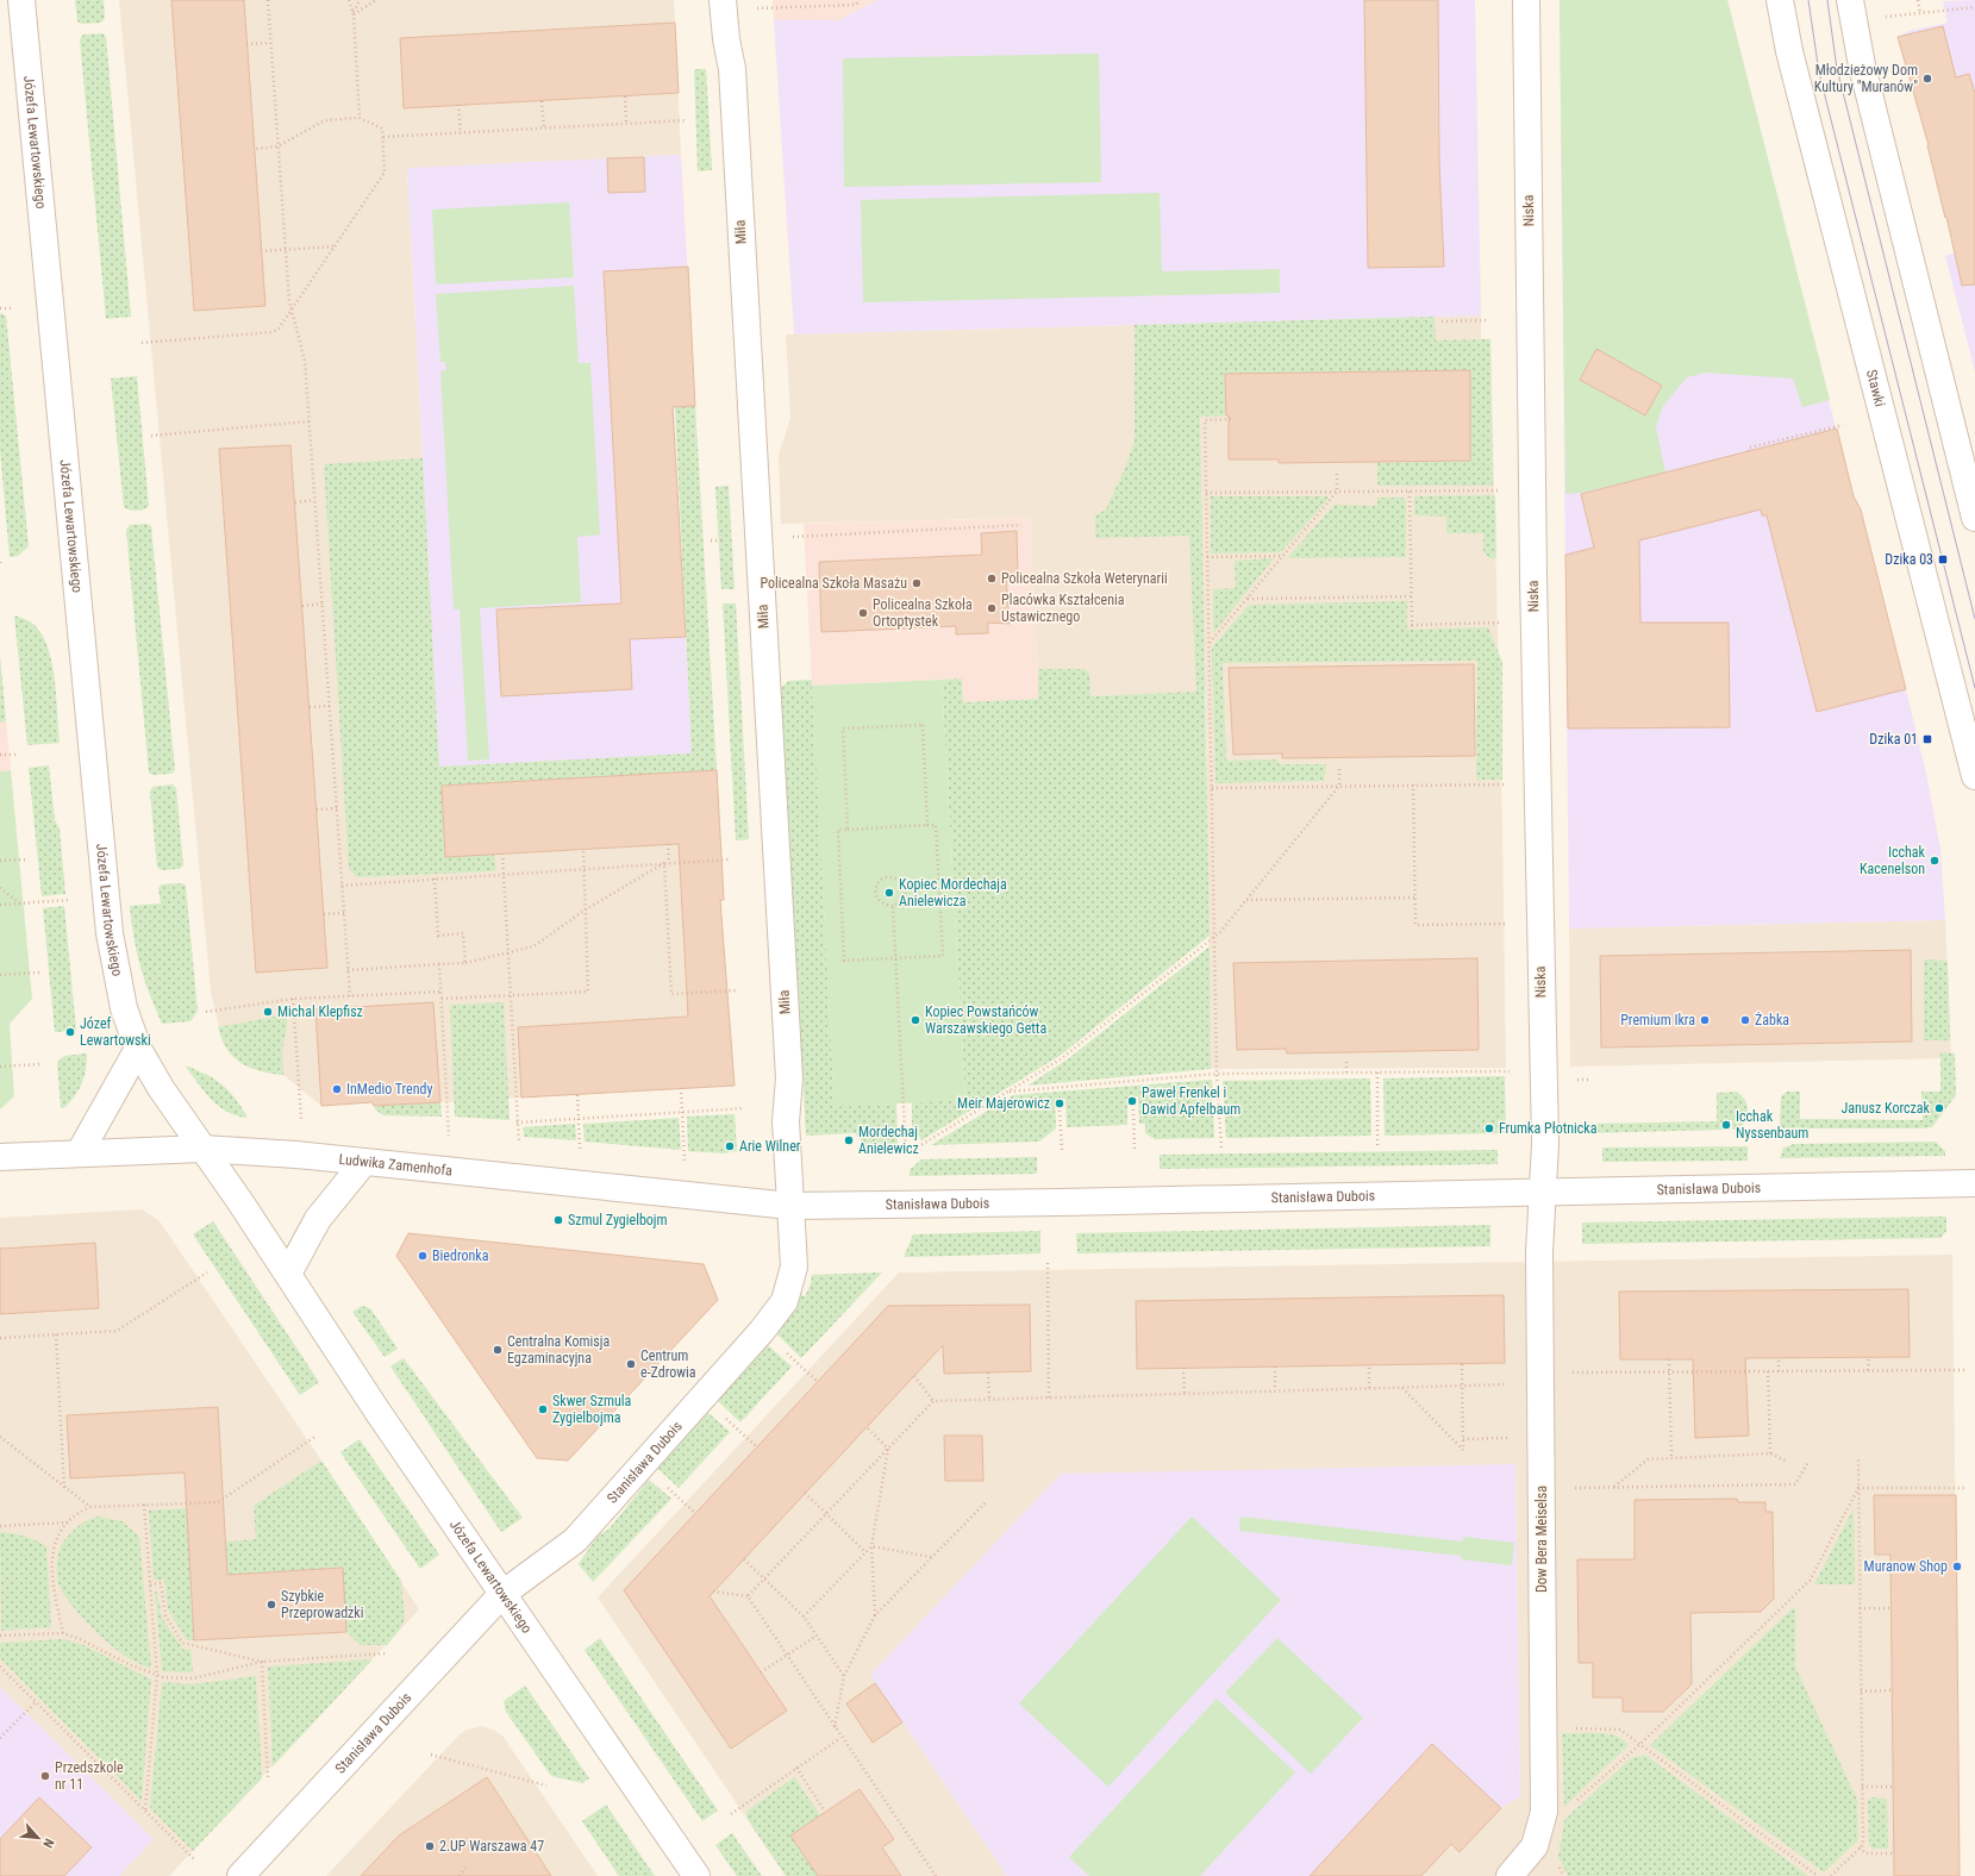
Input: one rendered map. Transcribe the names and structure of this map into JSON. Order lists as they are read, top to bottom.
{
  "streets": {
    "street": [
      "Józefa Lewartowskiego",
      "Niska",
      "Miła",
      "Stawki",
      "Ludwika Zamenhofa",
      "Stanisława Dubois",
      "Dow Bera Meiselsa"
    ]
  },
  "crossings": [
    ["Józefa Lewartowskiego", "Ludwika Zamenhofa"],
    ["Józefa Lewartowskiego", "Stanisława Dubois"],
    ["Niska", "Stanisława Dubois"],
    ["Niska", "Dow Bera Meiselsa"],
    ["Miła", "Ludwika Zamenhofa"],
    ["Miła", "Stanisława Dubois"],
    ["Ludwika Zamenhofa", "Stanisława Dubois"],
    ["Stanisława Dubois", "Dow Bera Meiselsa"]
  ],
  "places": {
    "other": [
      "Młodzieżowy Dom Kultury \"Muranów\"",
      "Policealna Szkoła Weterynarii",
      "Policealna Szkoła Masażu",
      "Placówka Kształcenia Ustawicznego",
      "Policealna Szkoła Ortoptystek",
      "Icchak Kacenelson",
      "Kopiec Mordechaja Anielewicza",
      "Michal Klepfisz",
      "Kopiec Powstańców Warszawskiego Getta",
      "Premium Ikra",
      "Żabka",
      "Józef Lewartowski",
      "InMedio Trendy",
      "Paweł Frenkel i Dawid Apfelbaum",
      "Meir Majerowicz",
      "Janusz Korczak",
      "Icchak Nyssenbaum",
      "Frumka Płotnicka",
      "Mordechaj Anielewicz",
      "Arie Wilner",
      "Szmul Zygielbojm",
      "Biedronka",
      "Centralna Komisja Egzaminacyjna",
      "Centrum e-Zdrowia",
      "Skwer Szmula Zygielbojma",
      "Muranow Shop",
      "Szybkie Przeprowadzki",
      "Przedszkole nr 11",
      "2.UP Warszawa 47"
    ],
    "transit": ["Dzika 03", "Dzika 01"]
  },
  "north": "bottom right"
}
